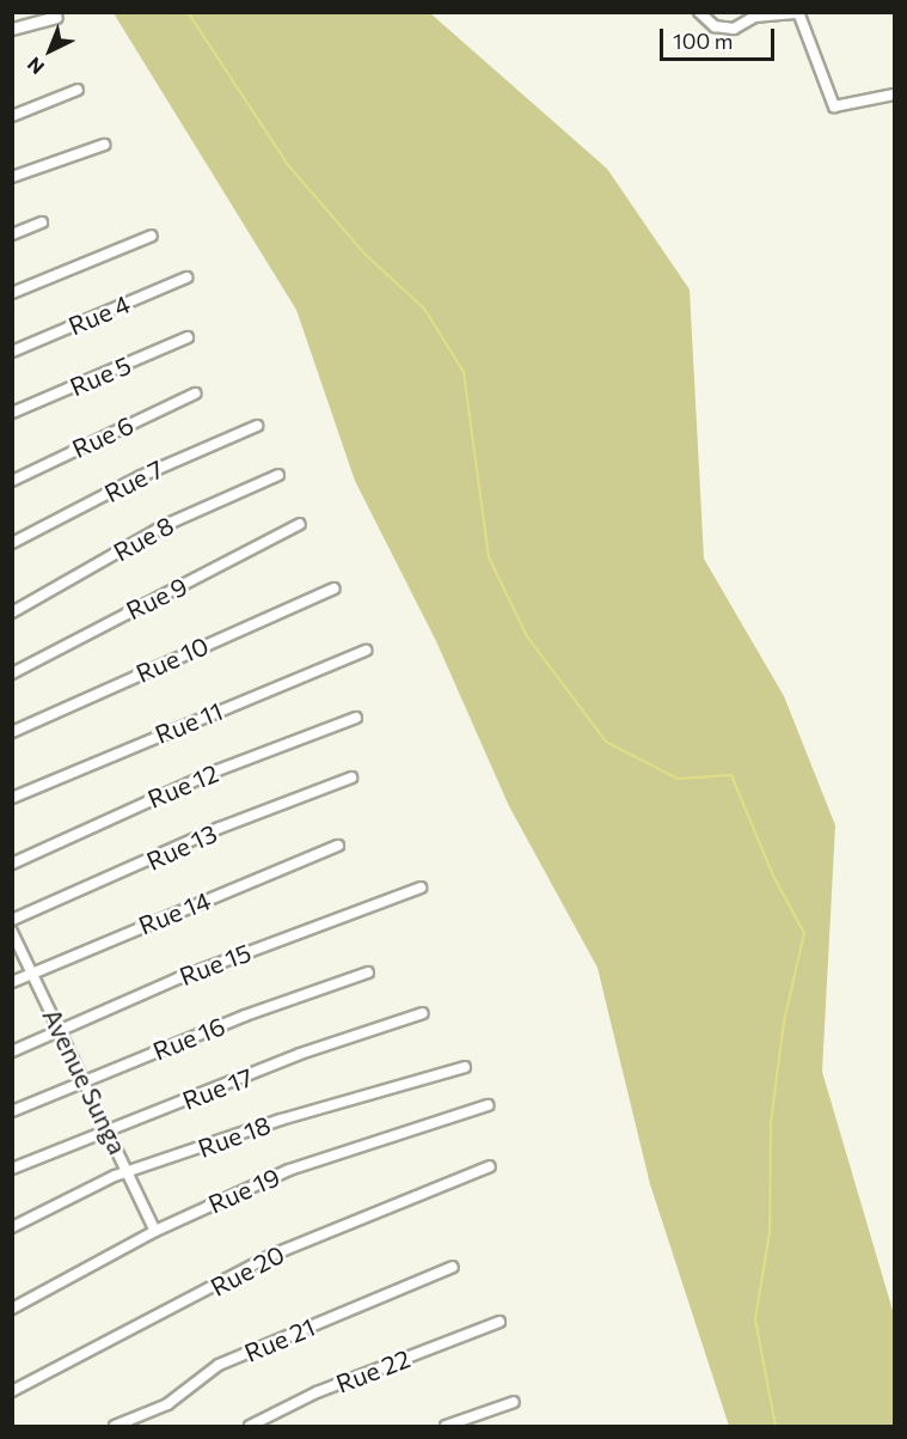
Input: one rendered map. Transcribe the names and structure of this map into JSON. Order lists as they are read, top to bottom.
{
  "streets": {
    "street": [
      "Rue 4",
      "Rue 5",
      "Rue 6",
      "Rue 7",
      "Rue 8",
      "Rue 9",
      "Rue 10",
      "Rue 11",
      "Rue 12",
      "Rue 13",
      "Rue 14",
      "Rue 15",
      "Rue 16",
      "Avenue Sunga",
      "Rue 17",
      "Rue 18",
      "Rue 19",
      "Rue 20",
      "Rue 21",
      "Rue 22"
    ]
  },
  "crossings": [
    ["Rue 14", "Avenue Sunga"],
    ["Rue 15", "Avenue Sunga"],
    ["Rue 16", "Avenue Sunga"],
    ["Avenue Sunga", "Rue 17"],
    ["Avenue Sunga", "Rue 18"],
    ["Avenue Sunga", "Rue 19"]
  ],
  "scale_bar": "100 m",
  "north": "bottom left"
}
